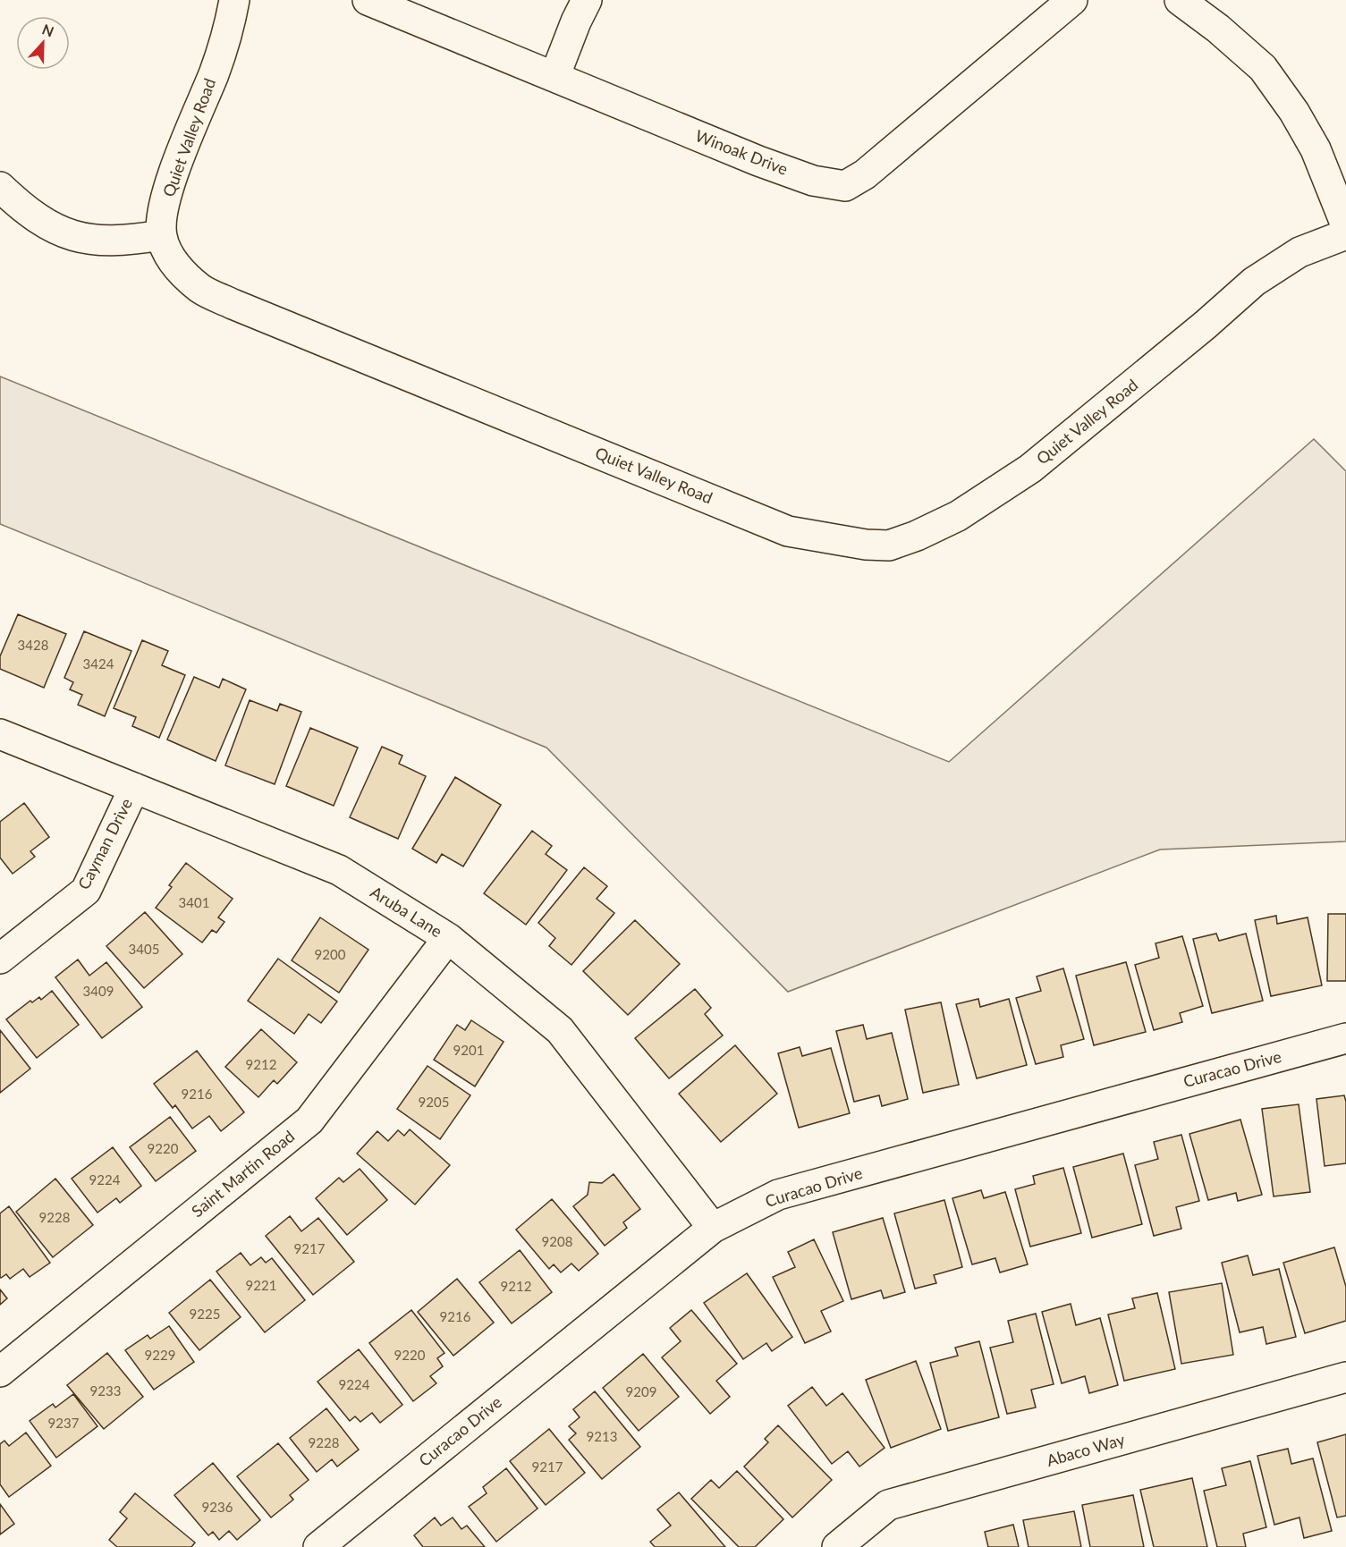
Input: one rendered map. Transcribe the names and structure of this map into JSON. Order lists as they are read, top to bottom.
{
  "streets": {
    "street": [
      "Quiet Valley Road",
      "Winoak Drive",
      "Cayman Drive",
      "Aruba Lane",
      "Curacao Drive",
      "Saint Martin Road",
      "Abaco Way"
    ]
  },
  "crossings": [
    ["Cayman Drive", "Aruba Lane"],
    ["Aruba Lane", "Curacao Drive"],
    ["Aruba Lane", "Saint Martin Road"]
  ],
  "house_numbers": [
    "3428",
    "3424",
    "3401",
    "3405",
    "9200",
    "3409",
    "9201",
    "9212",
    "9216",
    "9205",
    "9220",
    "9224",
    "9228",
    "9208",
    "9217",
    "9221",
    "9212",
    "9225",
    "9216",
    "9229",
    "9220",
    "9224",
    "9233",
    "9209",
    "9237",
    "9213",
    "9228",
    "9217",
    "9236"
  ],
  "north": "top"
}
